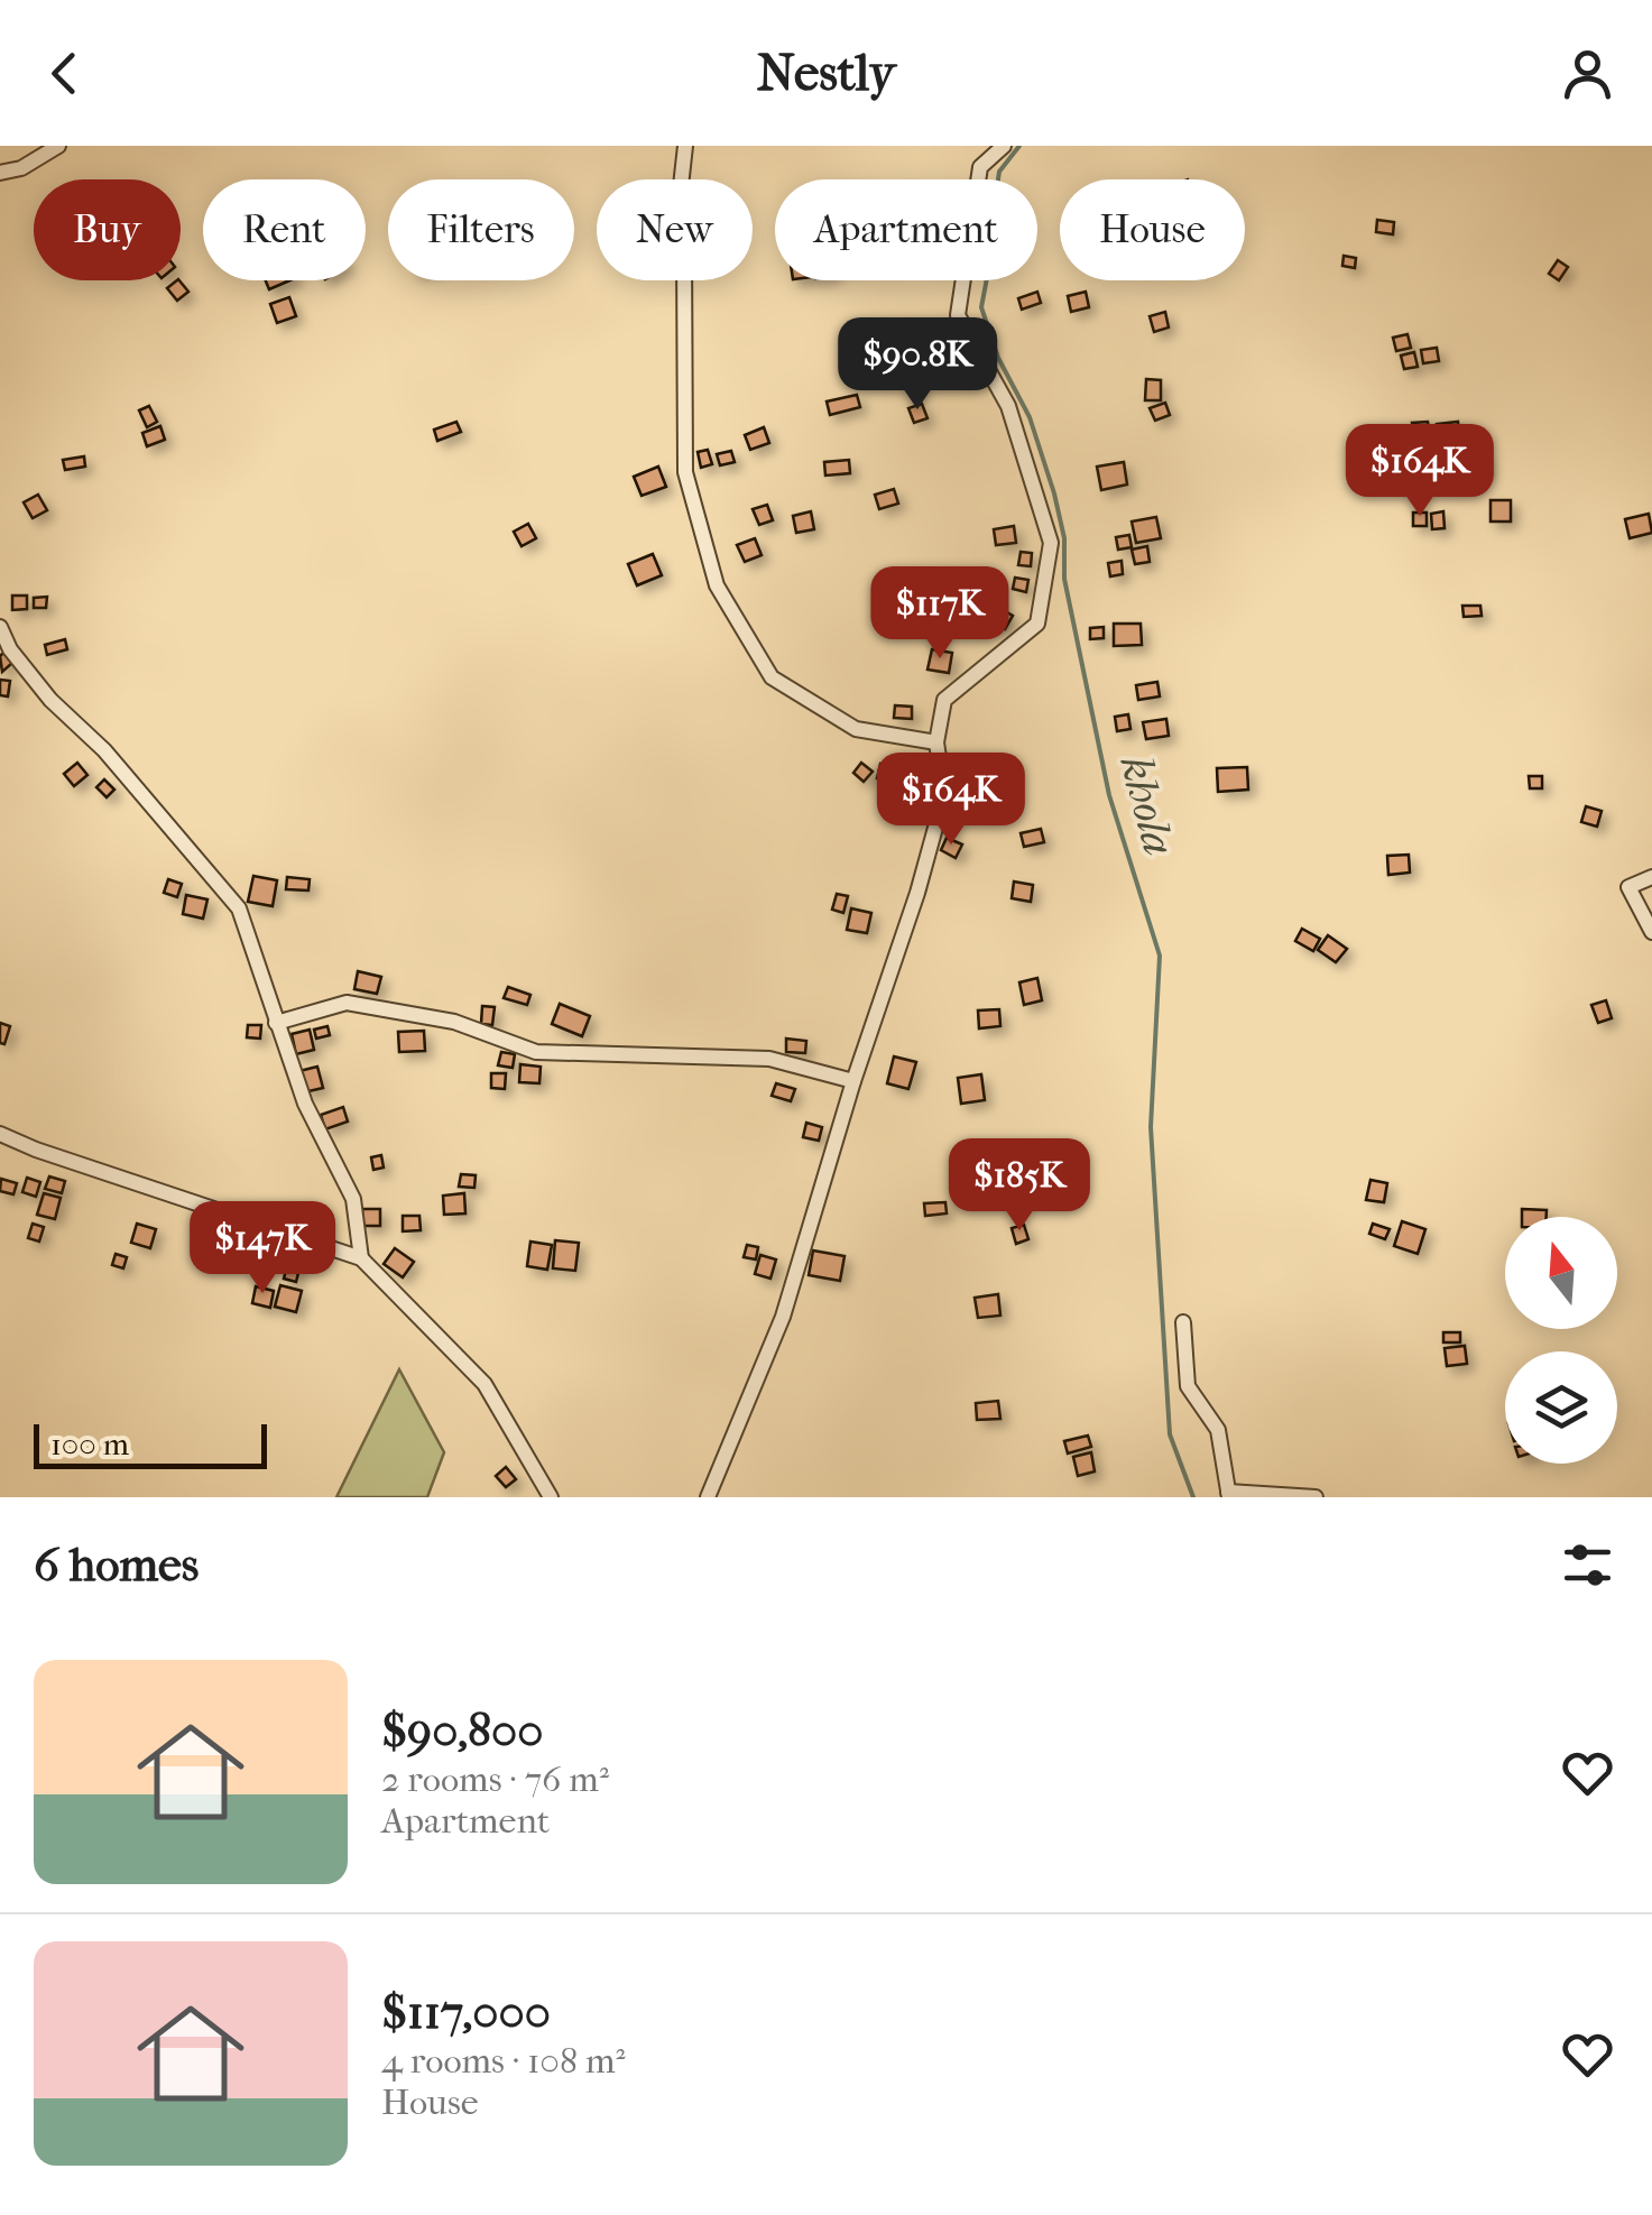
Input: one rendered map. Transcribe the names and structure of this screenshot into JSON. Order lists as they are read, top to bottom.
{
  "water": ["khola"],
  "scale_bar": "100 m",
  "north": "top",
  "page": {
    "header": "Nestly",
    "chip": [
      "Buy",
      "Rent",
      "Filters",
      "New",
      "Apartment",
      "House"
    ],
    "price": [
      "$90.8K",
      "$164K",
      "$117K",
      "$164K",
      "$185K",
      "$147K"
    ],
    "scale": "100 m",
    "heading": "6 homes",
    "list": [
      {
        "name": "$90,800",
        "note": "2 rooms · 76 m² · Apartment"
      },
      {
        "name": "$117,000",
        "note": "4 rooms · 108 m² · House"
      }
    ]
  }
}
